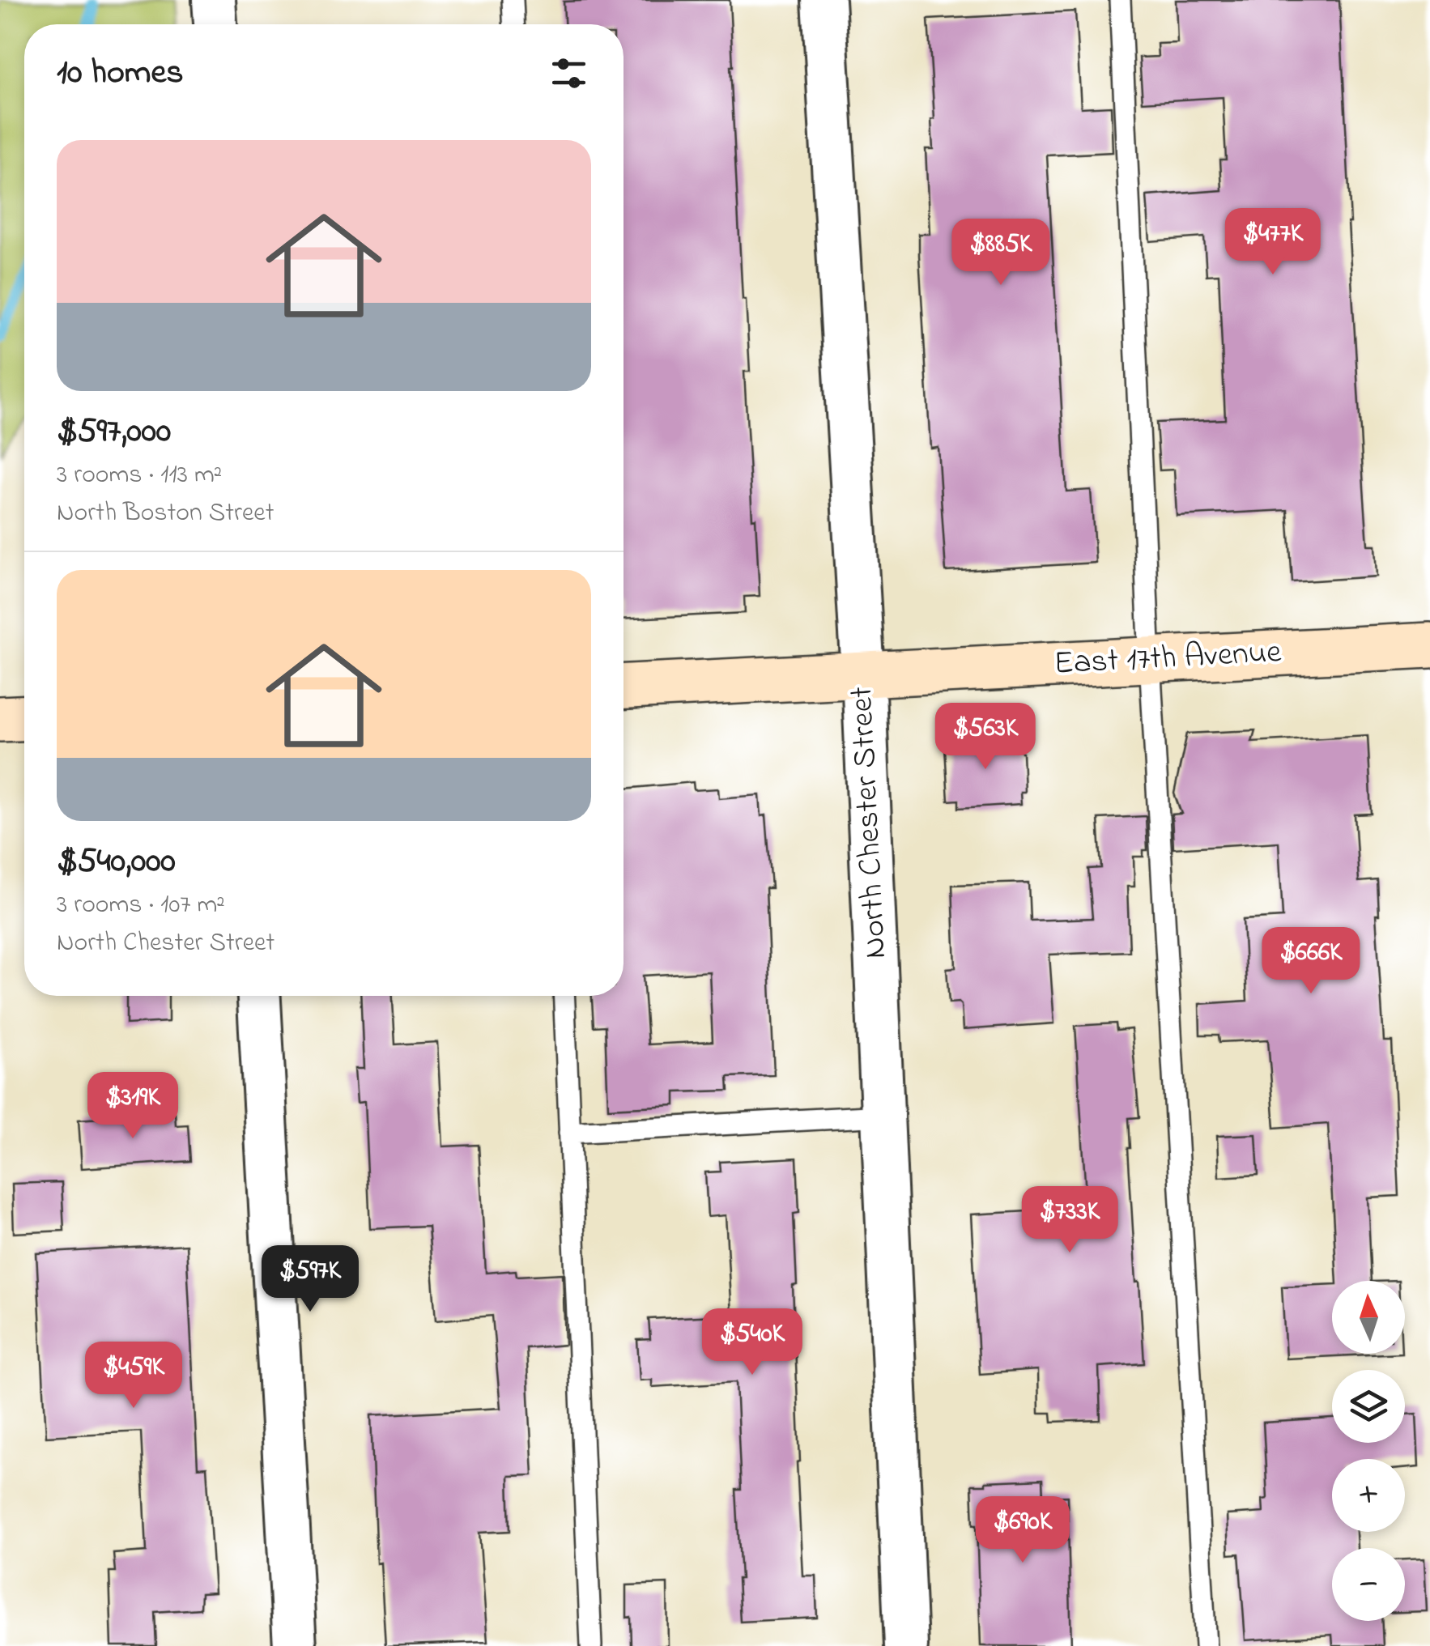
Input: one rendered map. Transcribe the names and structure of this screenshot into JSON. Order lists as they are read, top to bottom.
{
  "streets": {
    "street": ["East 17th Avenue", "North Chester Street"]
  },
  "crossings": [
    ["East 17th Avenue", "North Chester Street"]
  ],
  "north": "top",
  "page": {
    "heading": "10 homes",
    "list": [
      {
        "name": "$597,000",
        "note": "3 rooms · 113 m² · North Boston Street"
      },
      {
        "name": "$540,000",
        "note": "3 rooms · 107 m² · North Chester Street"
      }
    ],
    "price": [
      "$477K",
      "$885K",
      "$563K",
      "$666K",
      "$319K",
      "$733K",
      "$597K",
      "$540K",
      "$459K",
      "$690K"
    ],
    "map_buttons": ["+", "−"]
  }
}
